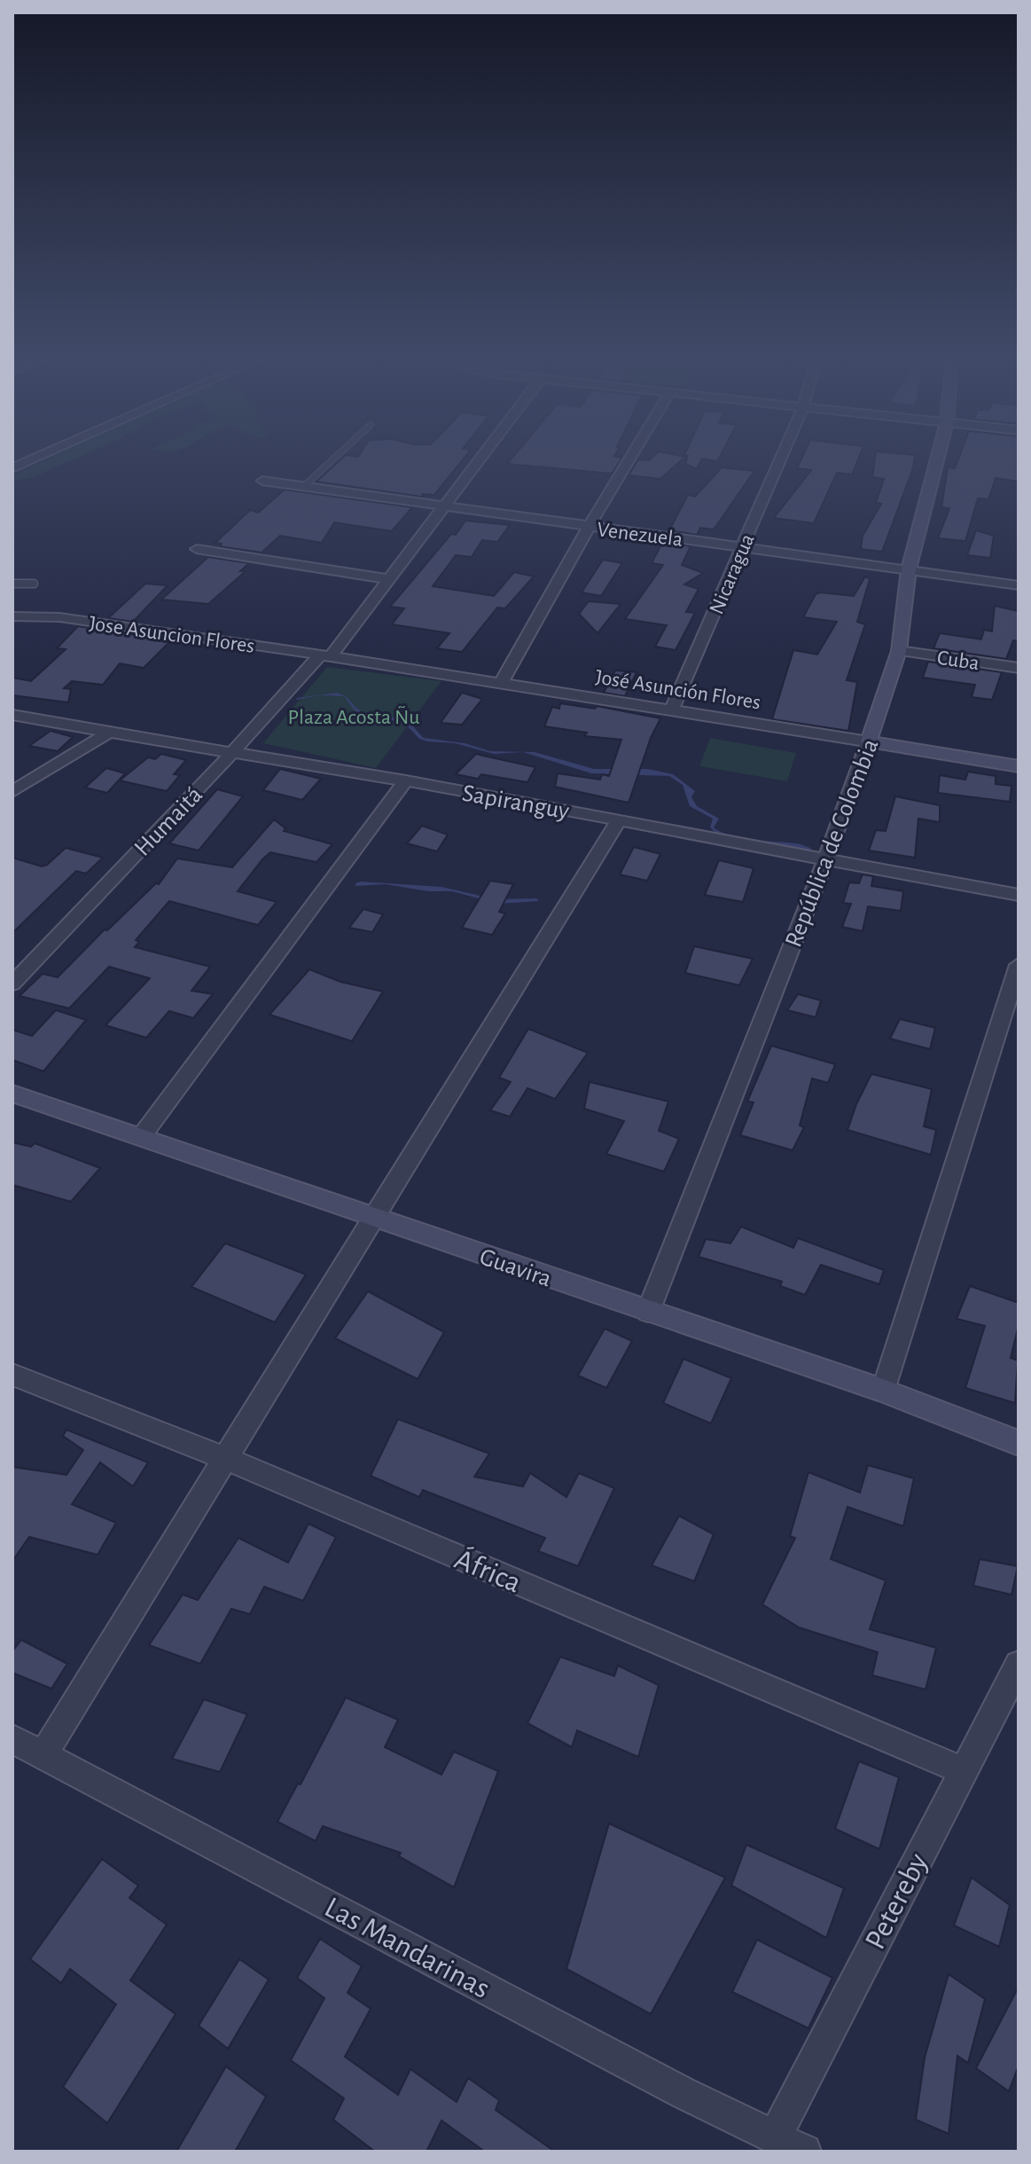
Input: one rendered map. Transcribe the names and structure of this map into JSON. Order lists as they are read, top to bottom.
{
  "streets": {
    "street": [
      "Venezuela",
      "Nicaragua",
      "Jose Asuncion Flores",
      "Cuba",
      "José Asunción Flores",
      "Sapiranguy",
      "Humaitá",
      "República de Colombia",
      "Guavira",
      "África",
      "Petereby",
      "Las Mandarinas"
    ]
  },
  "crossings": [
    ["Venezuela", "Nicaragua"],
    ["Venezuela", "Humaitá"],
    ["Venezuela", "República de Colombia"],
    ["Nicaragua", "José Asunción Flores"],
    ["Jose Asuncion Flores", "José Asunción Flores"],
    ["Jose Asuncion Flores", "Humaitá"],
    ["Cuba", "República de Colombia"],
    ["José Asunción Flores", "Humaitá"],
    ["José Asunción Flores", "República de Colombia"],
    ["Sapiranguy", "Humaitá"],
    ["Sapiranguy", "República de Colombia"],
    ["República de Colombia", "Guavira"],
    ["África", "Petereby"],
    ["Petereby", "Las Mandarinas"]
  ],
  "parks": ["Plaza Acosta Ñu"]
}
